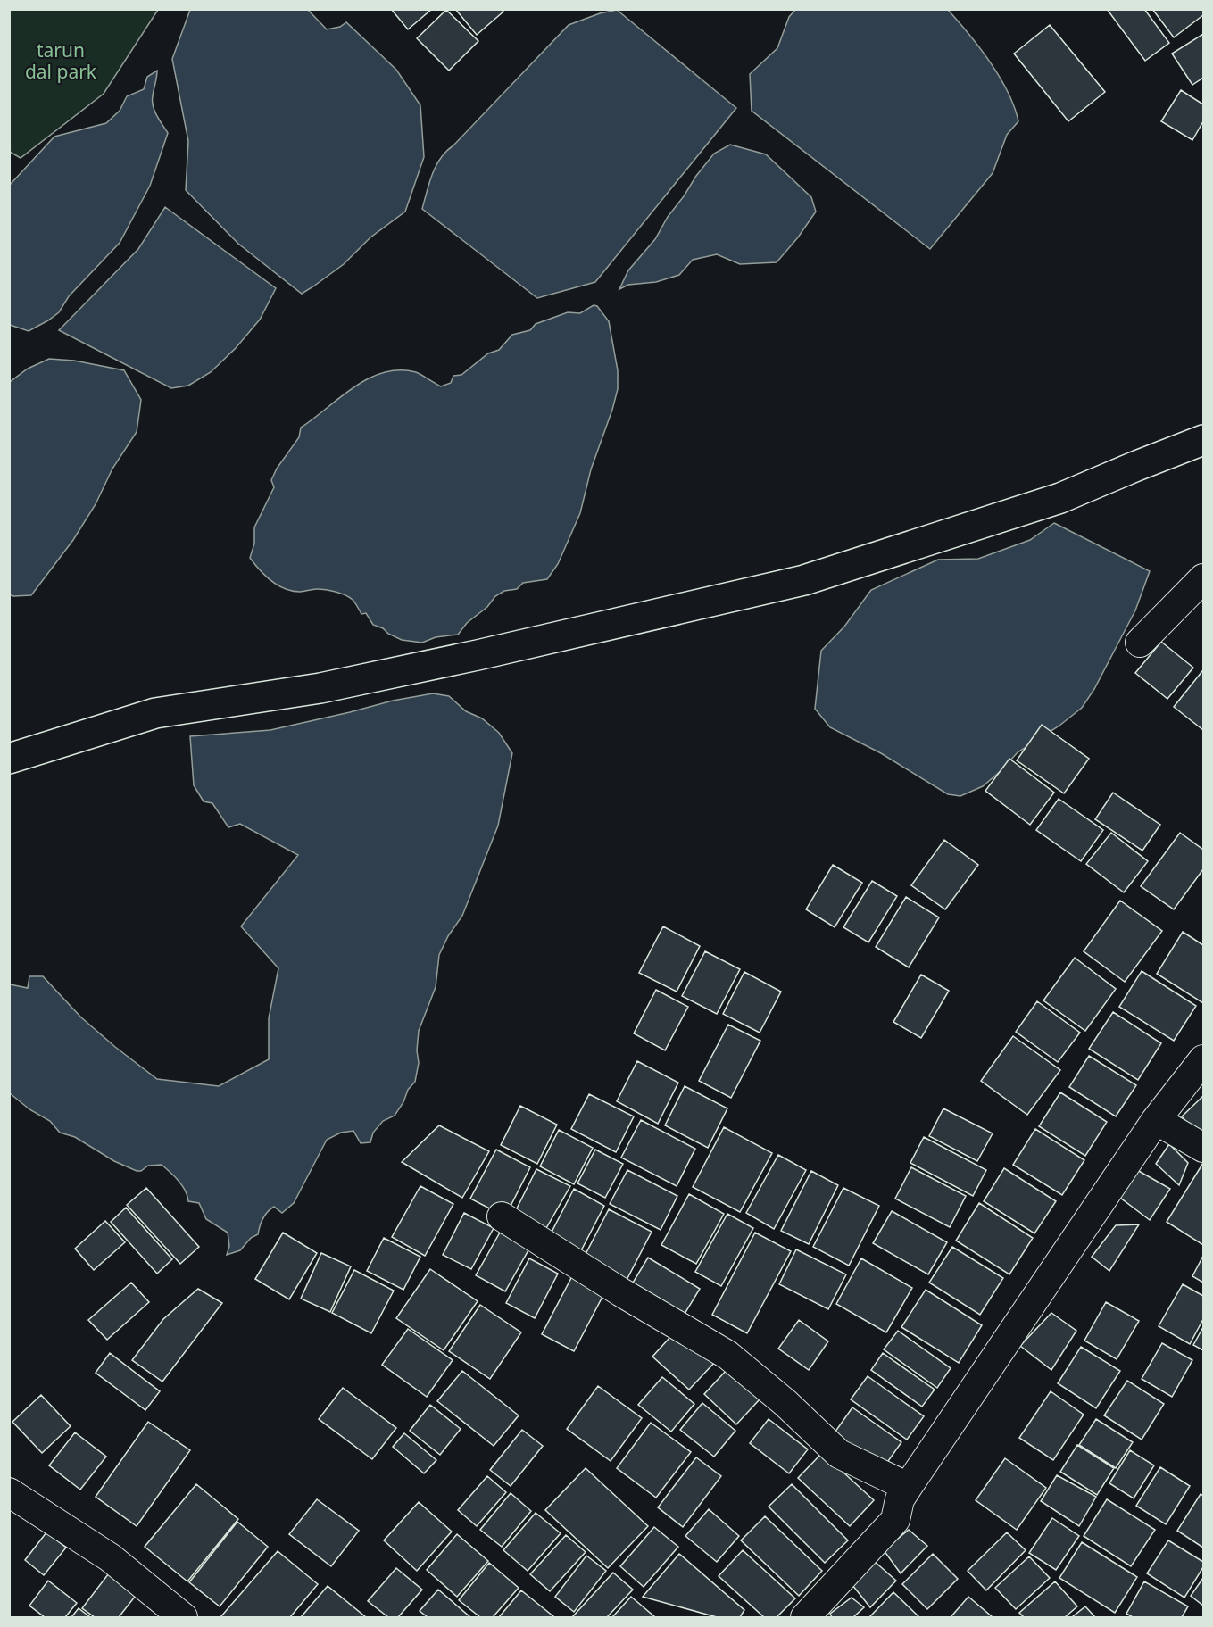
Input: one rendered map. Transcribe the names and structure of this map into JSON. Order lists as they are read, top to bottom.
{
  "parks": ["tarun dal park"]
}
